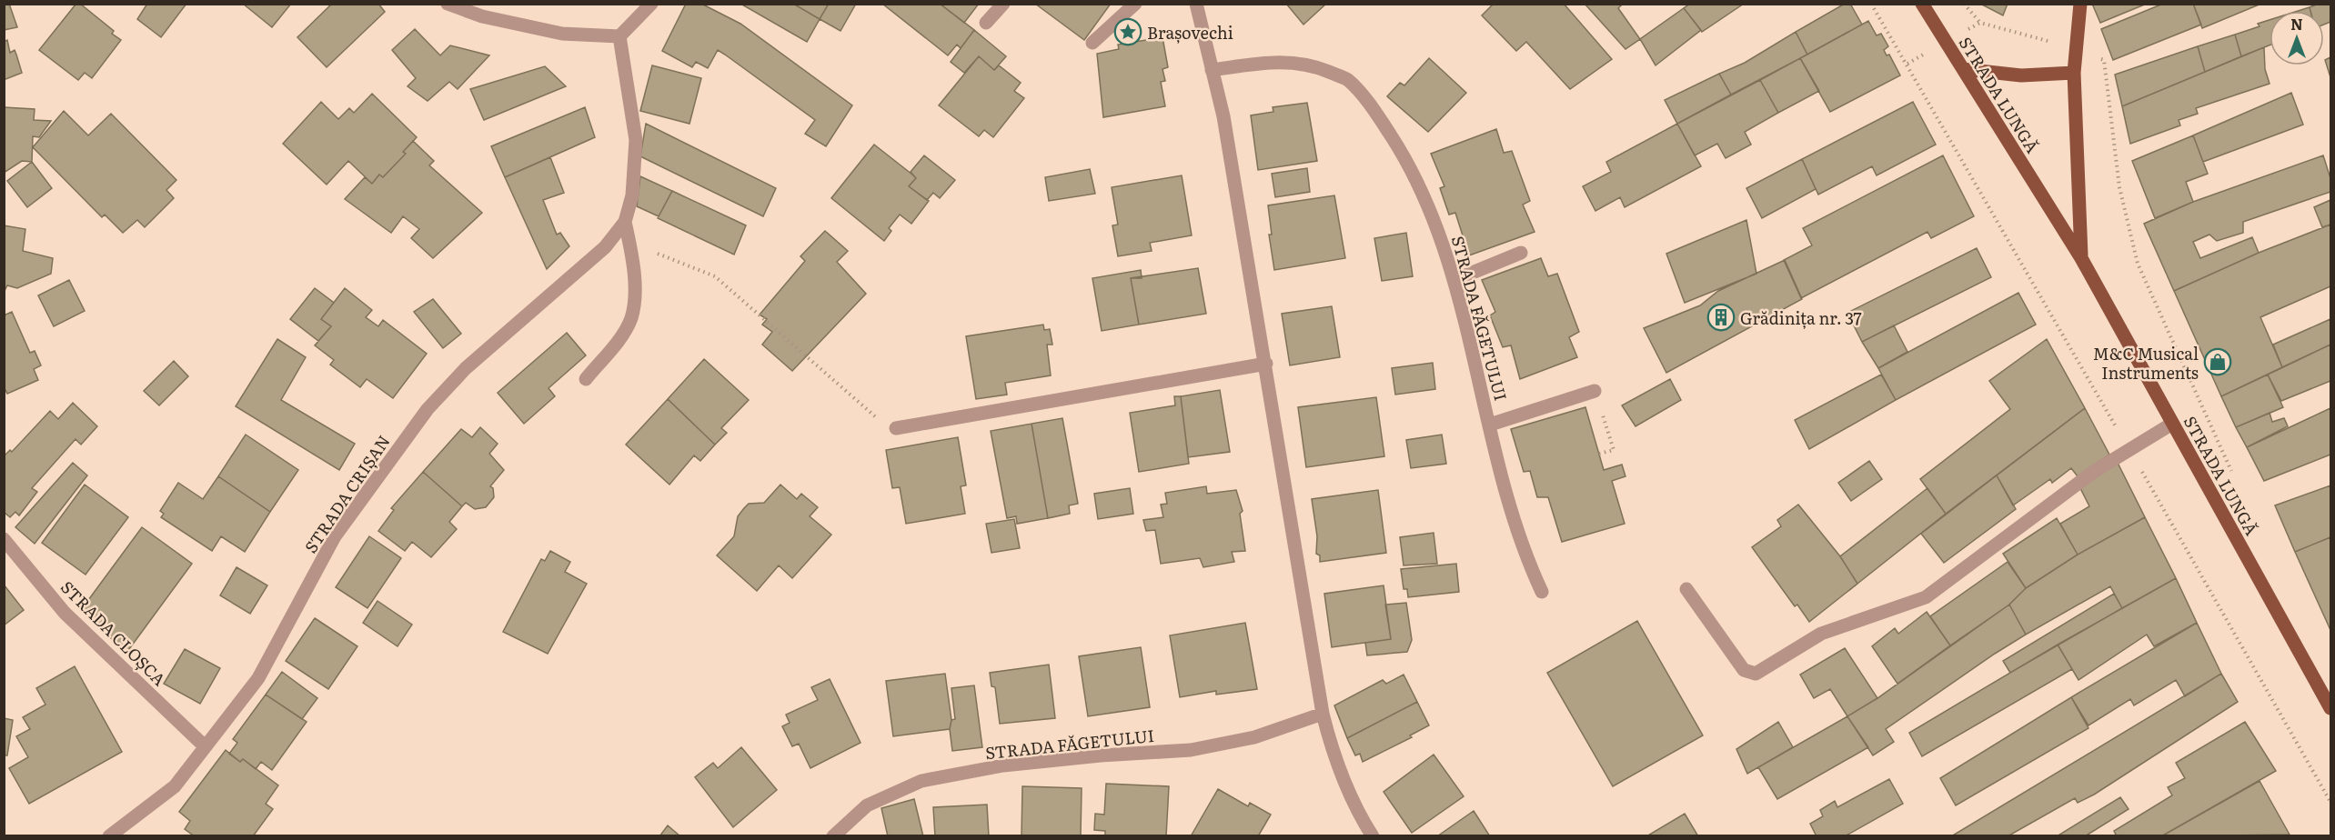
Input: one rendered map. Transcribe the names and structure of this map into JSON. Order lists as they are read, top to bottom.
{
  "streets": {
    "main road": ["STRADA LUNGĂ"],
    "street": ["STRADA FĂGETULUI", "STRADA CRIȘAN", "STRADA CLOȘCA"]
  },
  "crossings": [
    ["STRADA CRIȘAN", "STRADA CLOȘCA"]
  ],
  "places": {
    "place": ["Brașovechi"],
    "building": ["Grădinița nr. 37"],
    "shop": ["M&C Musical Instruments"]
  },
  "north": "top"
}
